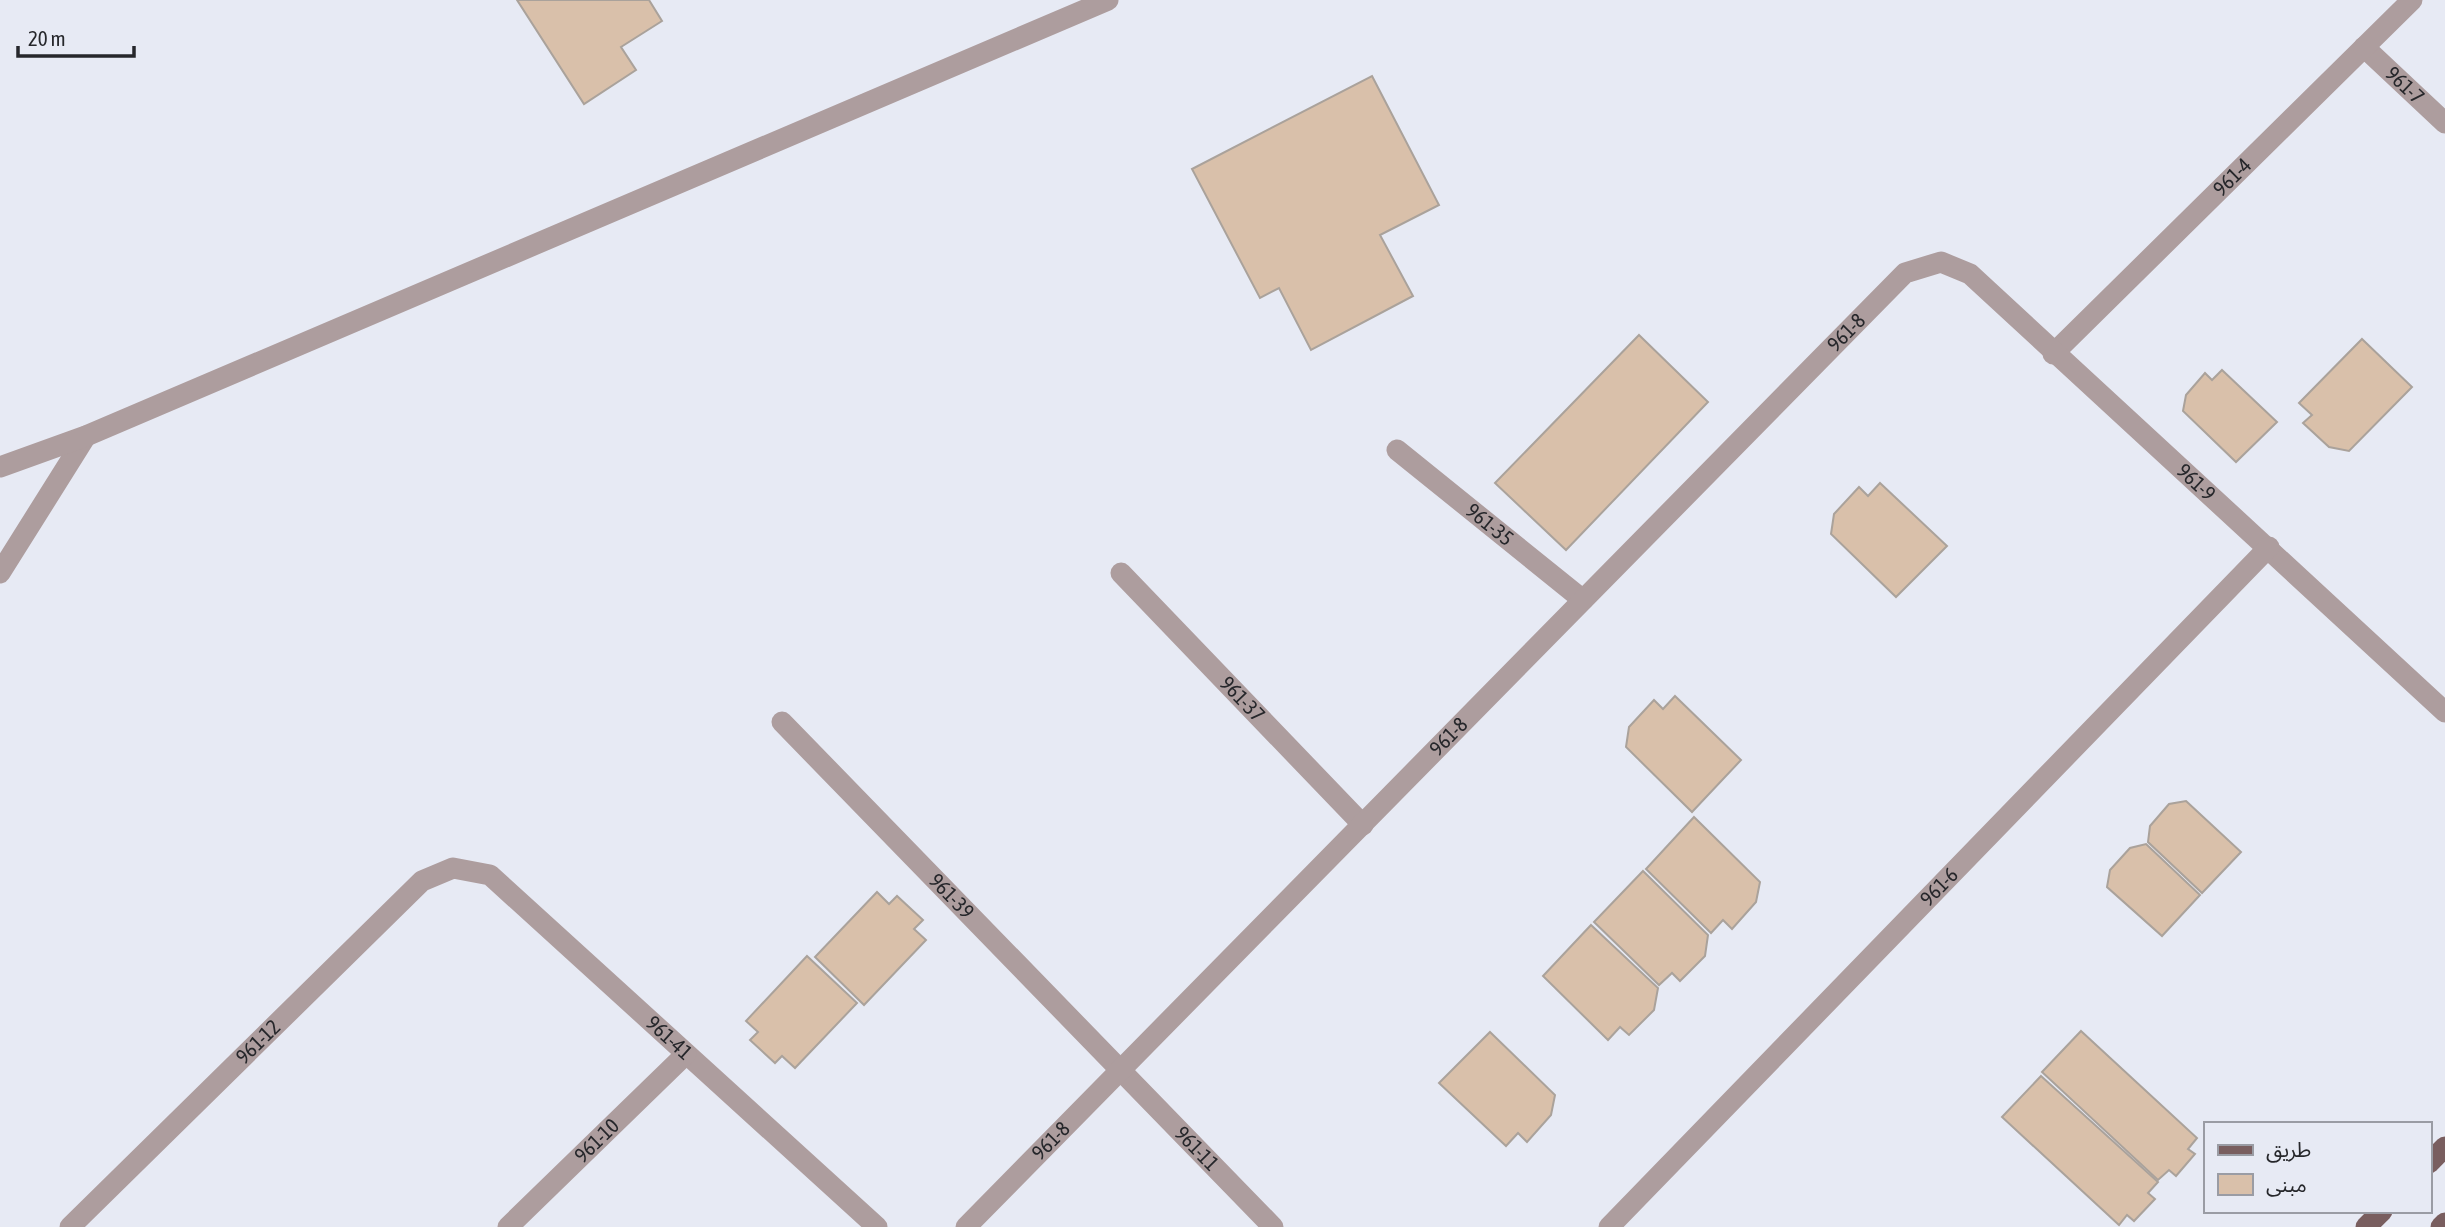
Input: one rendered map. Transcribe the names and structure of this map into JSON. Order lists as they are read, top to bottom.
{
  "streets": {
    "street": [
      "961-7",
      "961-4",
      "961-8",
      "961-9",
      "961-35",
      "961-37",
      "961-6",
      "961-39",
      "961-41",
      "961-12",
      "961-10",
      "961-11"
    ]
  },
  "crossings": [
    ["961-7", "961-4"],
    ["961-4", "961-9"],
    ["961-8", "961-9"],
    ["961-8", "961-35"],
    ["961-8", "961-37"],
    ["961-8", "961-39"],
    ["961-8", "961-11"],
    ["961-9", "961-6"],
    ["961-39", "961-11"],
    ["961-41", "961-12"],
    ["961-41", "961-10"]
  ],
  "legend": ["طريق", "مبنى"],
  "scale_bar": "20 m"
}
